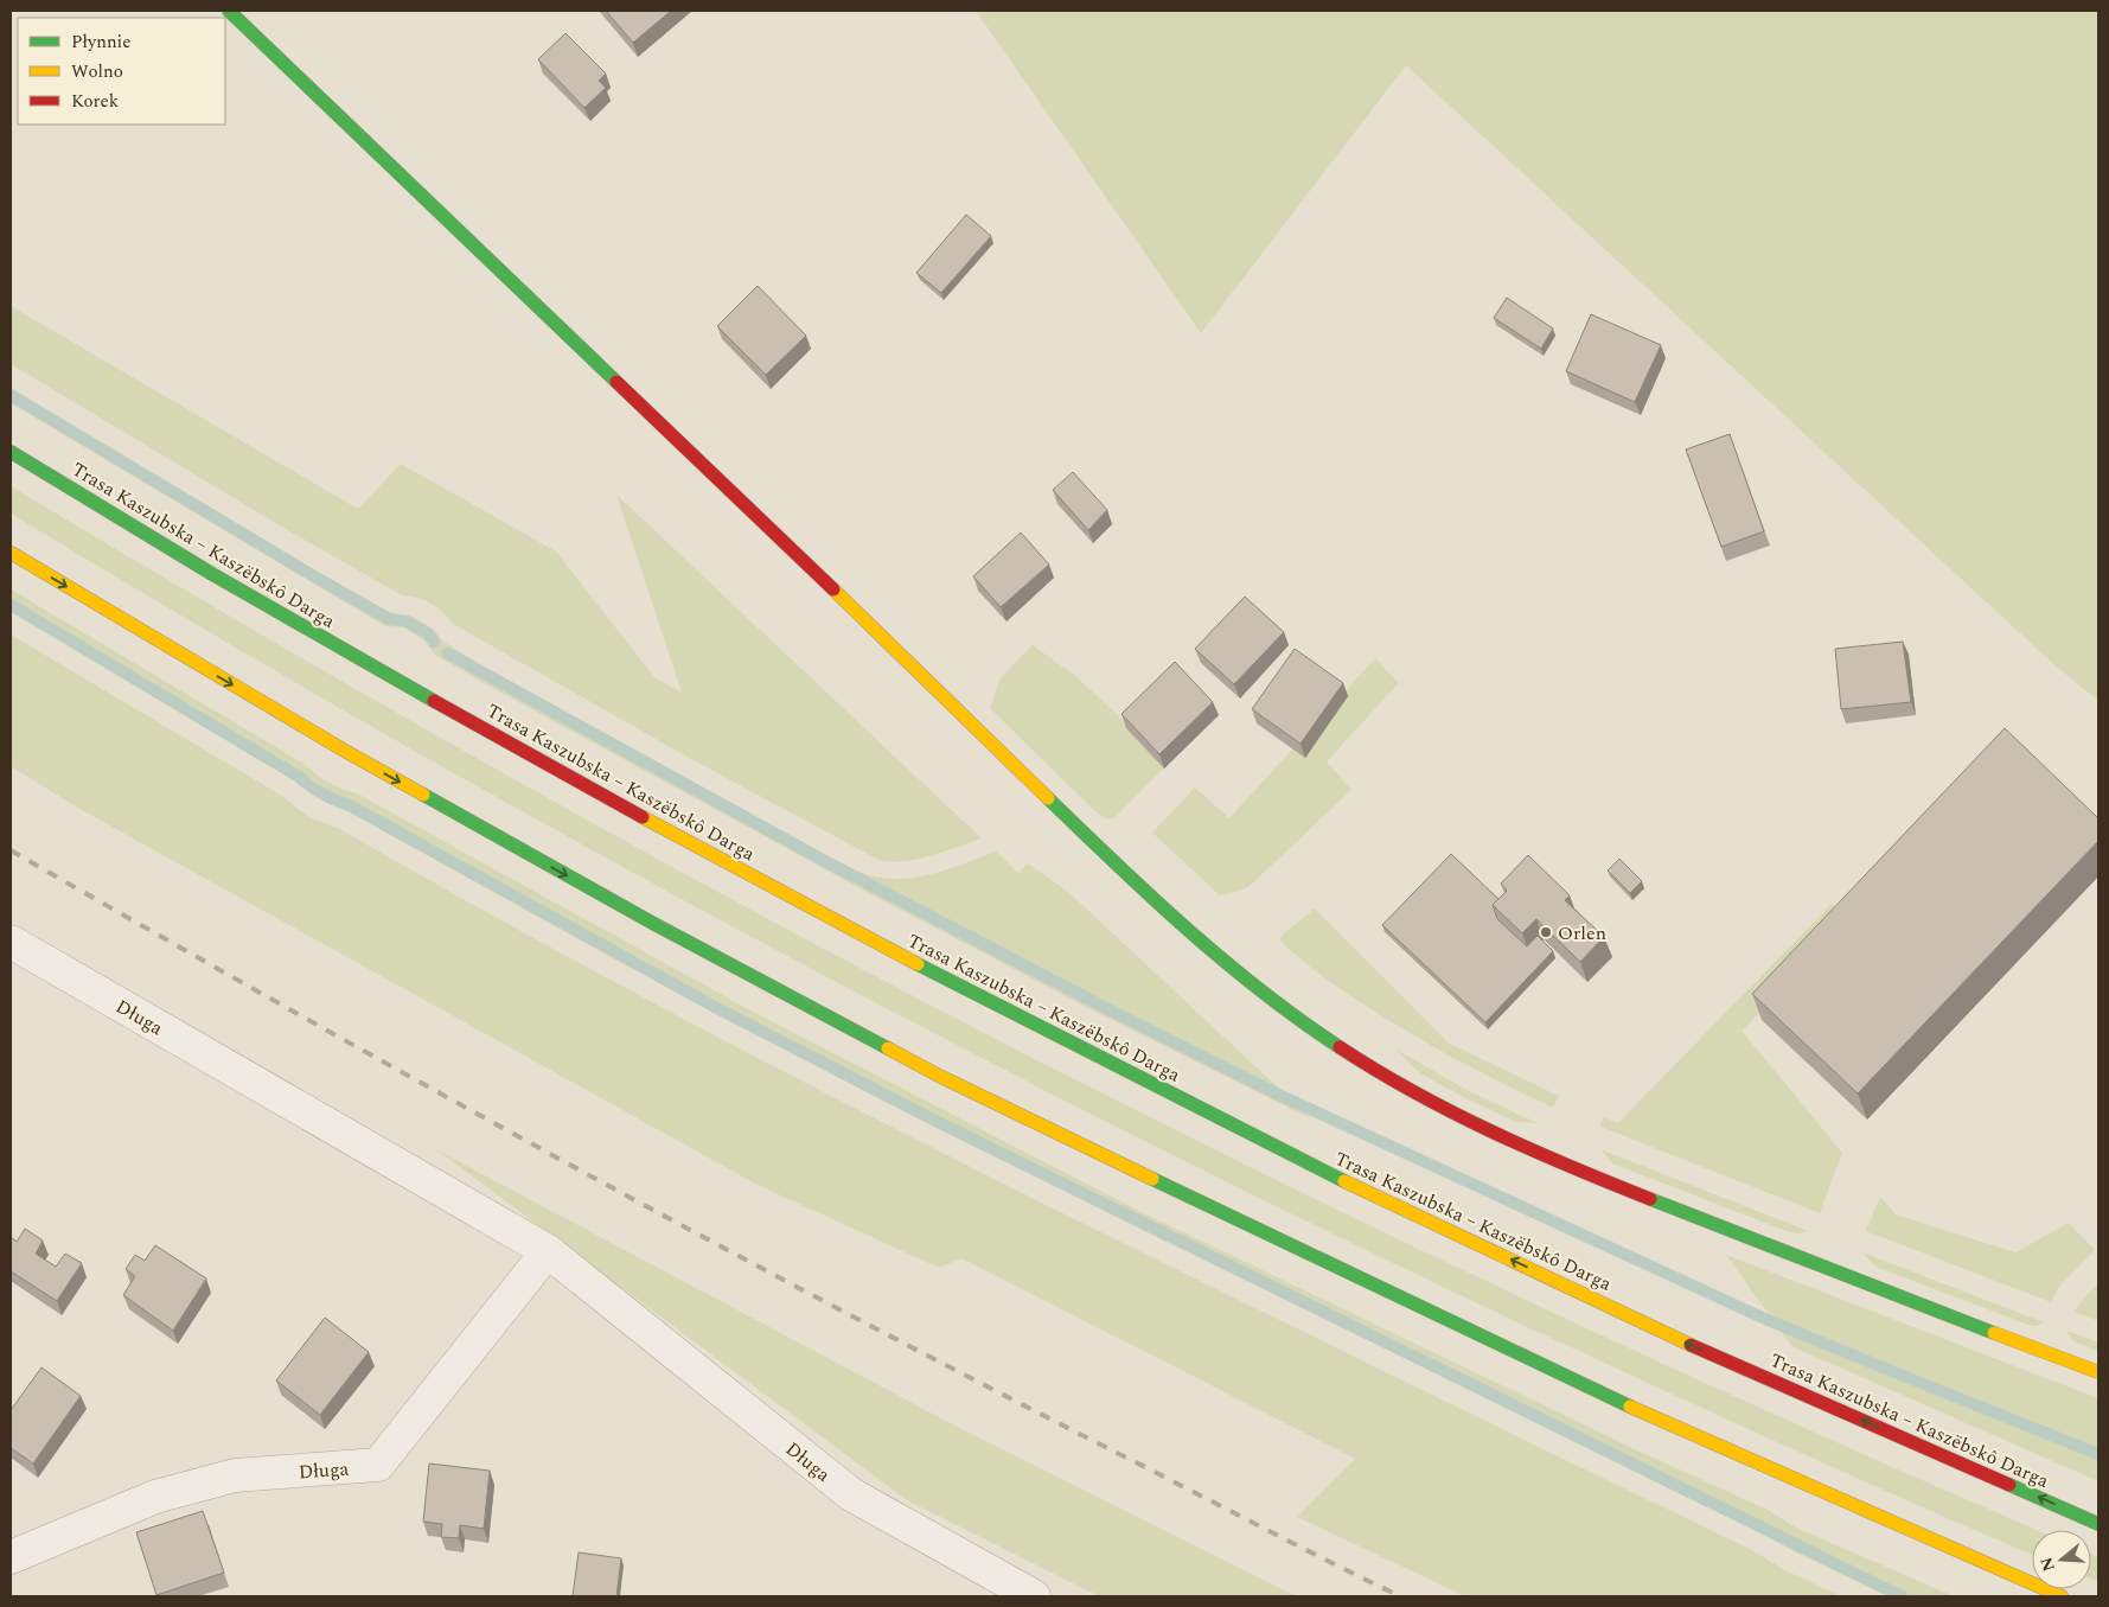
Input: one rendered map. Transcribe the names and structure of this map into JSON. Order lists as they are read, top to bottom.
{
  "streets": {
    "main road": ["Trasa Kaszubska – Kaszëbskô Darga"],
    "street": ["Długa"]
  },
  "places": ["Orlen"],
  "legend": ["Płynnie", "Wolno", "Korek"],
  "north": "left"
}
